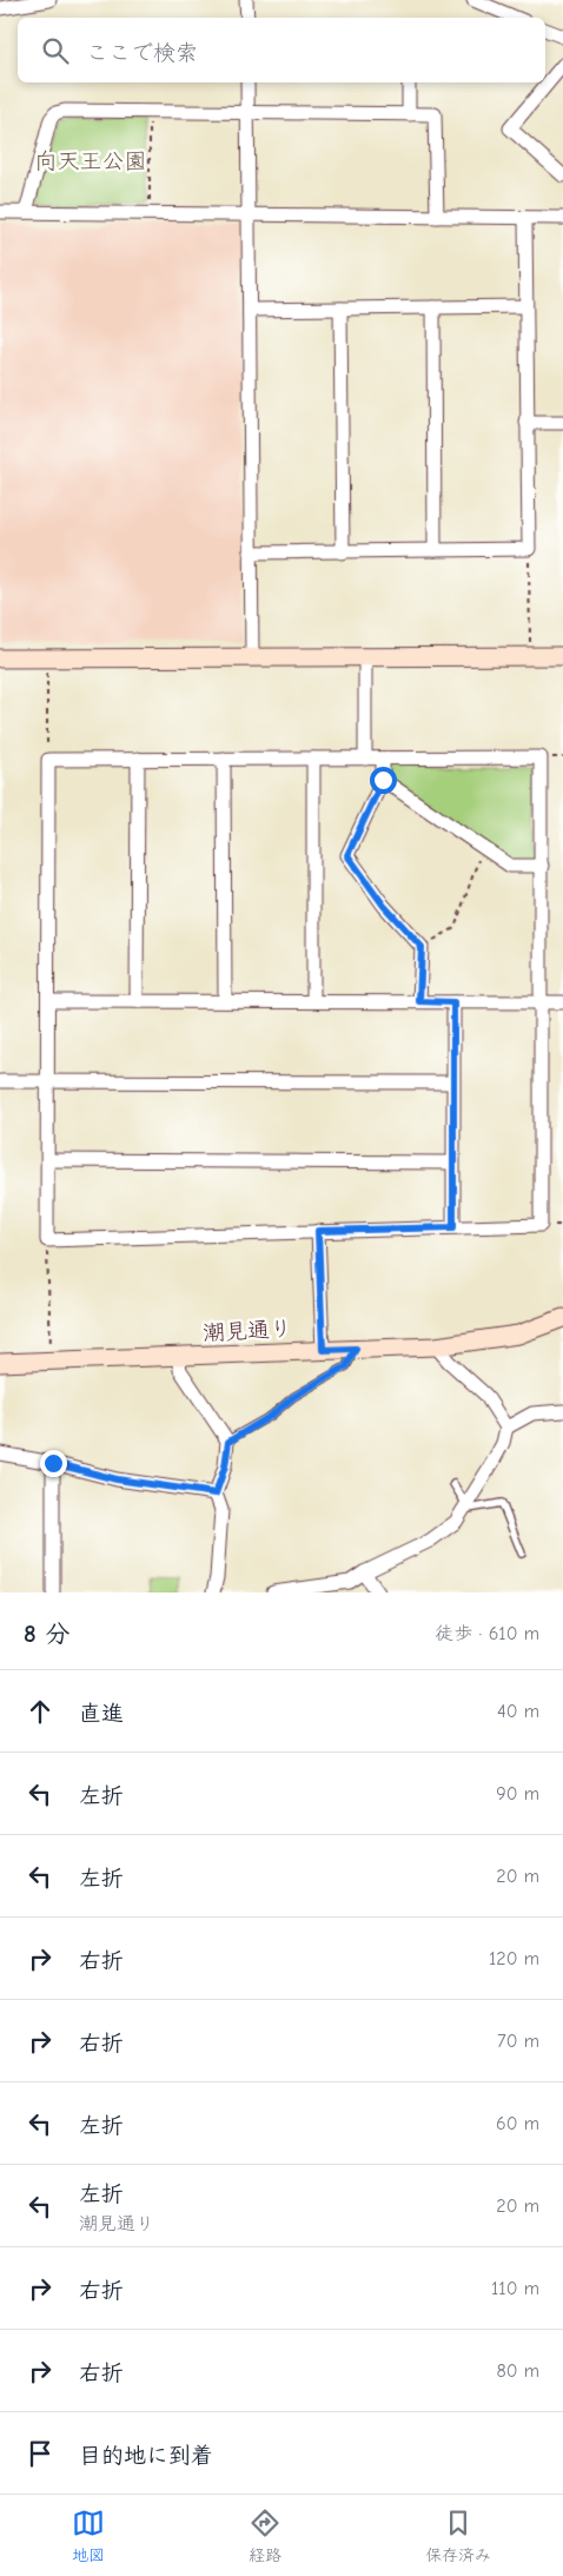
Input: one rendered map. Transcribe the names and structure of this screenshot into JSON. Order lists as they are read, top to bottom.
{
  "streets": {
    "street": ["潮見通り"]
  },
  "parks": ["向天王公園"],
  "page": {
    "search": "ここで検索",
    "heading": ["8 分", "徒歩 · 610 m"],
    "list": [
      ["直進", "40 m"],
      ["左折", "90 m"],
      ["左折", "20 m"],
      ["右折", "120 m"],
      ["右折", "70 m"],
      ["左折", "60 m"],
      ["左折", "潮見通り", "20 m"],
      ["右折", "110 m"],
      ["右折", "80 m"],
      "目的地に到着"
    ],
    "nav": ["地図", "経路", "保存済み"]
  }
}
